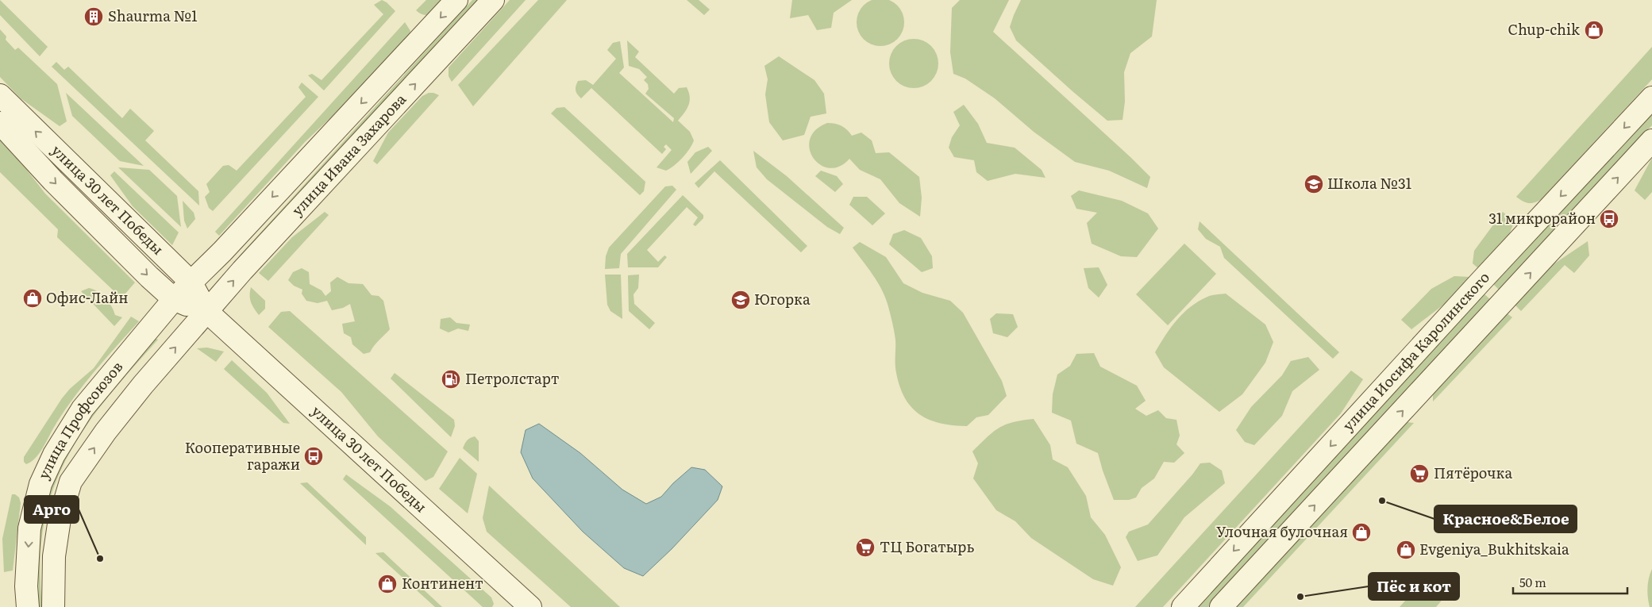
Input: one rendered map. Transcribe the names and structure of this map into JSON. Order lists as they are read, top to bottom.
{
  "streets": {
    "main road": [
      "улица Ивана Захарова",
      "улица 30 лет Победы",
      "улица Иосифа Каролинского",
      "улица Профсоюзов"
    ]
  },
  "crossings": [
    ["улица Ивана Захарова", "улица 30 лет Победы"],
    ["улица Ивана Захарова", "улица Профсоюзов"],
    ["улица 30 лет Победы", "улица Профсоюзов"]
  ],
  "places": {
    "building": ["Shaurma №1"],
    "shop": [
      "Chup-chik",
      "Офис-Лайн",
      "Улочная булочная",
      "Evgeniya_Bukhitskaia",
      "Континент"
    ],
    "school or university": ["Школа №31", "Югорка"],
    "bus stop": ["31 микрорайон", "Кооперативные гаражи"],
    "fuel station": ["Петролстарт"],
    "supermarket": ["Пятёрочка", "ТЦ Богатырь"],
    "other": ["Красное&Белое", "Арго", "Пёс и кот"]
  },
  "scale_bar": "50 m"
}
